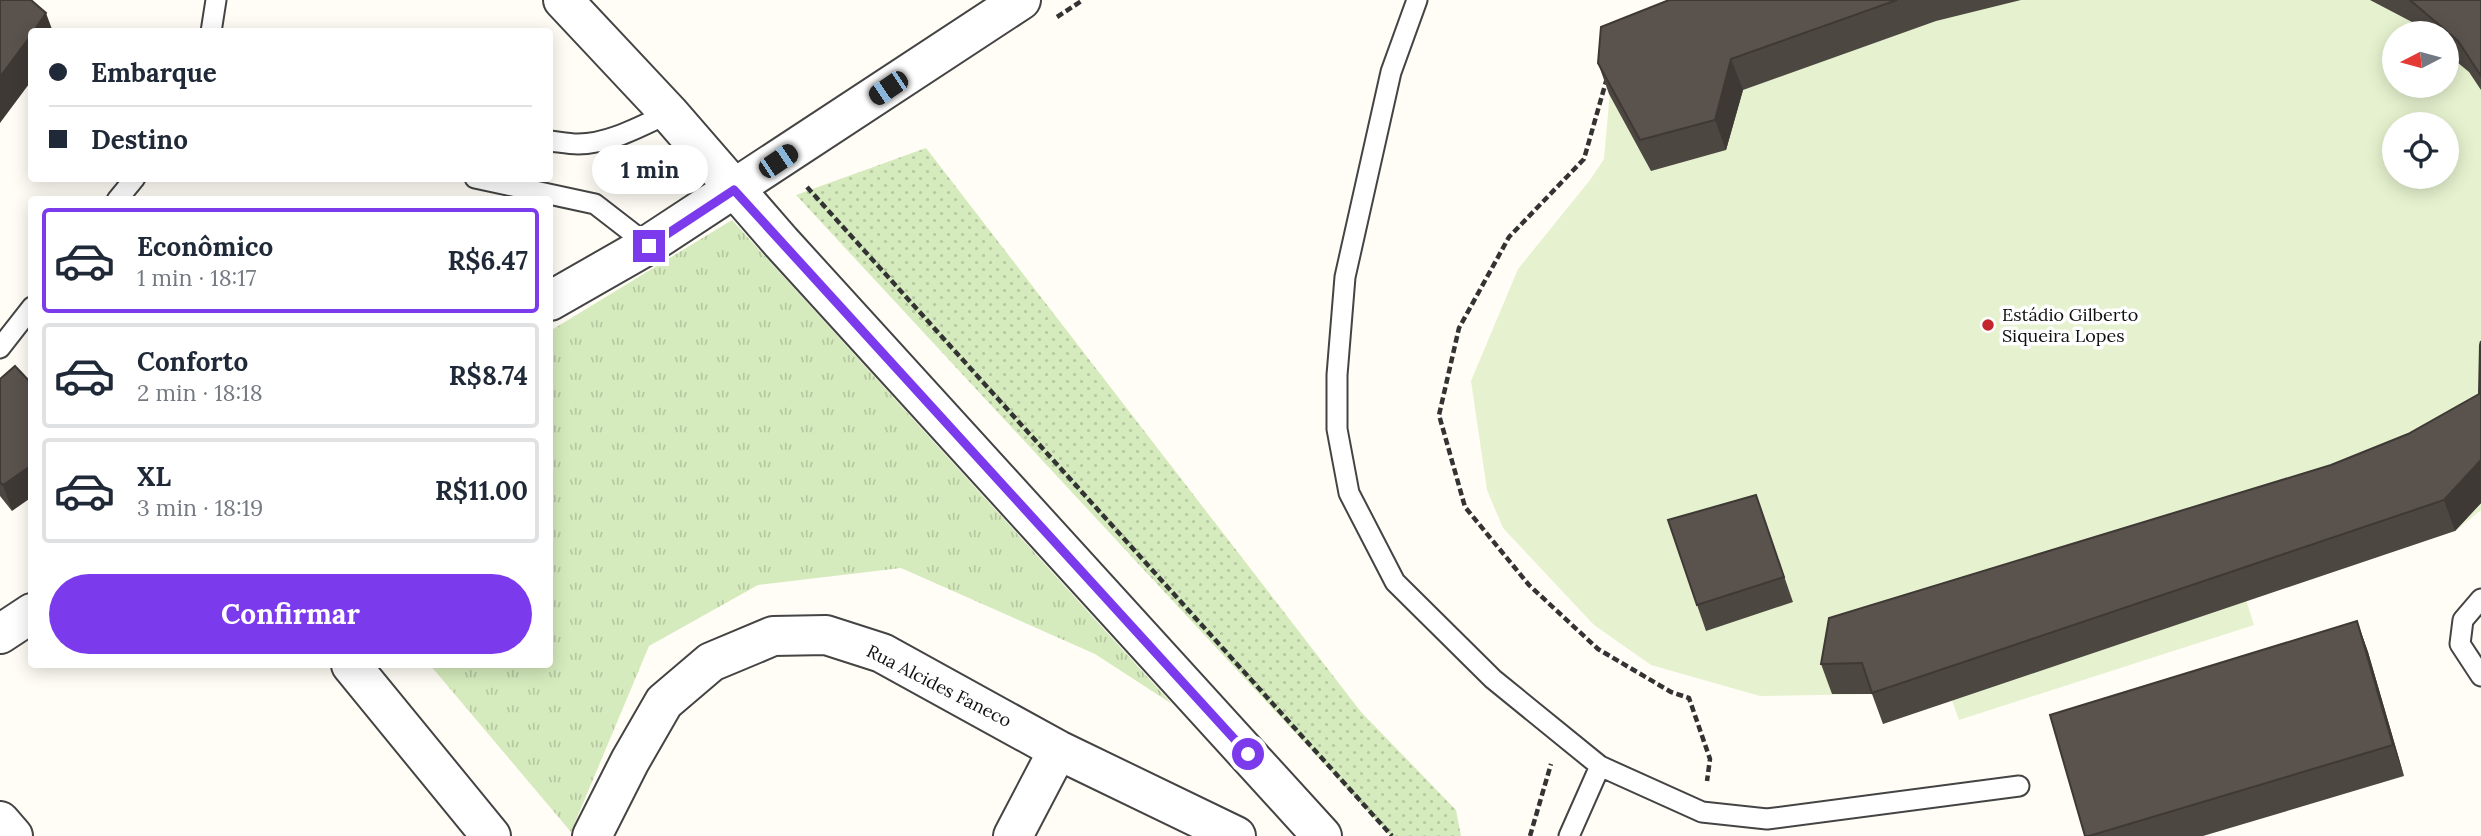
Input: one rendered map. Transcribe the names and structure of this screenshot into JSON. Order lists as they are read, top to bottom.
{
  "streets": {
    "street": ["Rua Alcides Faneco"]
  },
  "places": ["Estádio Gilberto Siqueira Lopes"],
  "north": "left",
  "page": {
    "banner": ["Embarque", "Destino"],
    "bubble": "1 min",
    "list": [
      {
        "name": "Econômico",
        "note": "1 min · 18:17",
        "value": "R$6.47"
      },
      {
        "name": "Conforto",
        "note": "2 min · 18:18",
        "value": "R$8.74"
      },
      {
        "name": "XL",
        "note": "3 min · 18:19",
        "value": "R$11.00"
      }
    ],
    "buttons": "Confirmar"
  }
}
